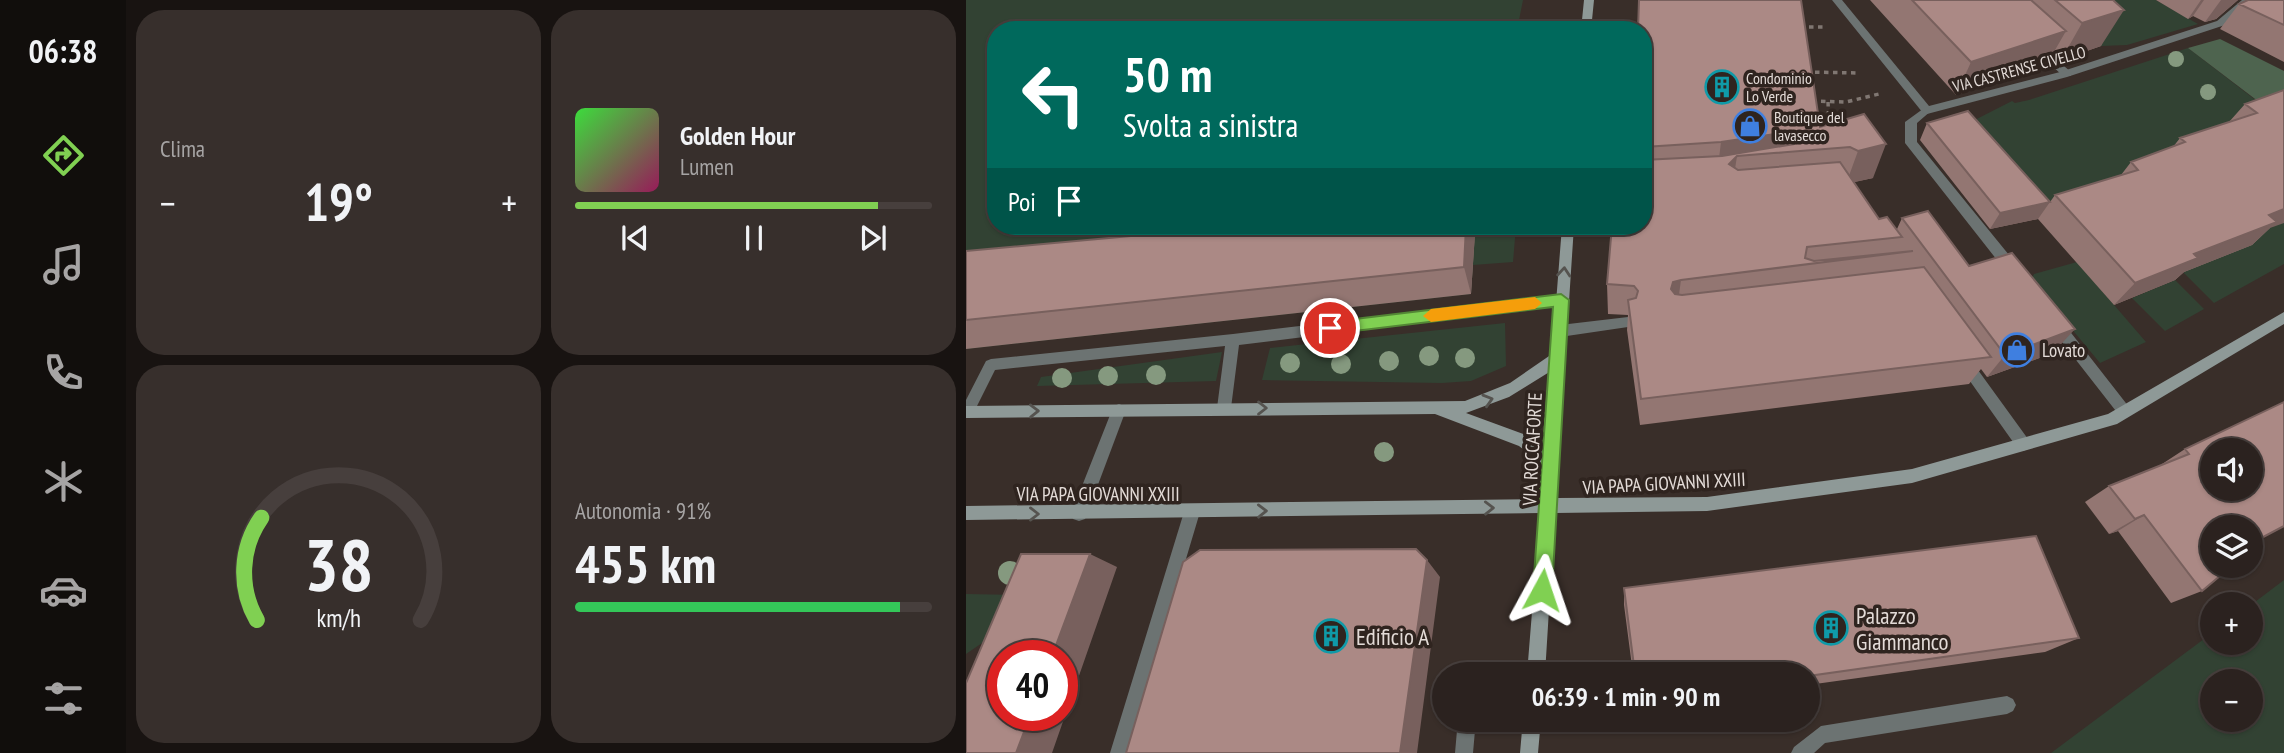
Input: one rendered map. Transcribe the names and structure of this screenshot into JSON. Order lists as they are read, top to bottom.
{
  "streets": {
    "street": ["VIA CASTRENSE CIVELLO", "VIA ROCCAFORTE", "VIA PAPA GIOVANNI XXIII"]
  },
  "crossings": [
    ["VIA ROCCAFORTE", "VIA PAPA GIOVANNI XXIII"]
  ],
  "places": {
    "building": ["Condominio Lo Verde", "Palazzo Giammanco", "Edificio A"],
    "shop": ["Boutique del lavasecco", "Lovato"]
  },
  "page": {
    "tabs": "06:38",
    "tile": [
      "Clima",
      ["Autonomia · 91%", "455 km"]
    ],
    "turn": ["50 m", "Svolta a sinistra"],
    "song": ["Golden Hour", "Lumen"],
    "then": "Poi",
    "heat": ["−", "19°", "+"],
    "map_buttons": ["+", "−"],
    "limit": "40",
    "trip": "06:39 · 1 min · 90 m",
    "gauge": ["38", "km/h"]
  }
}
